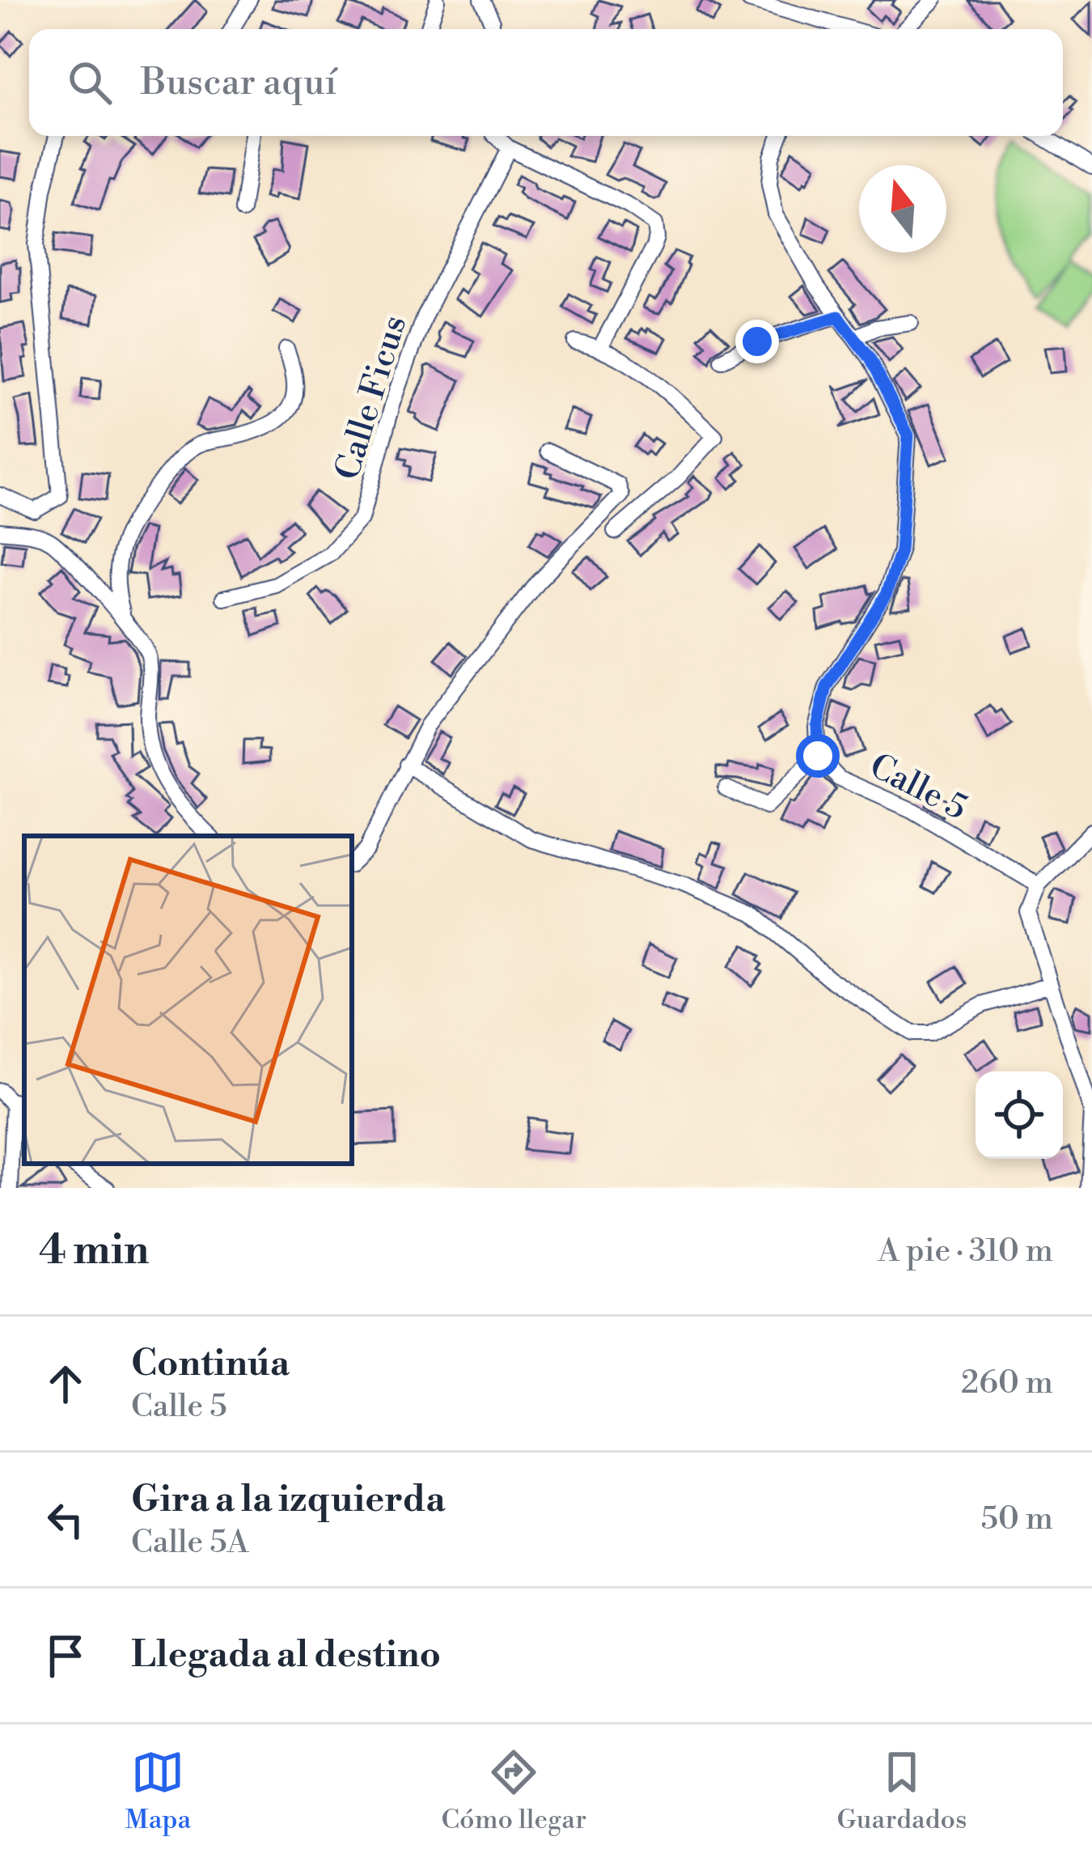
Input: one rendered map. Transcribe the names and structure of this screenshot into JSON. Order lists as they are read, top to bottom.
{
  "streets": {
    "street": ["Calle Ficus", "Calle 5"]
  },
  "north": "top",
  "page": {
    "search": "Buscar aquí",
    "heading": ["4 min", "A pie · 310 m"],
    "list": [
      ["Continúa", "Calle 5", "260 m"],
      ["Gira a la izquierda", "Calle 5A", "50 m"],
      "Llegada al destino"
    ],
    "nav": ["Mapa", "Cómo llegar", "Guardados"]
  }
}
